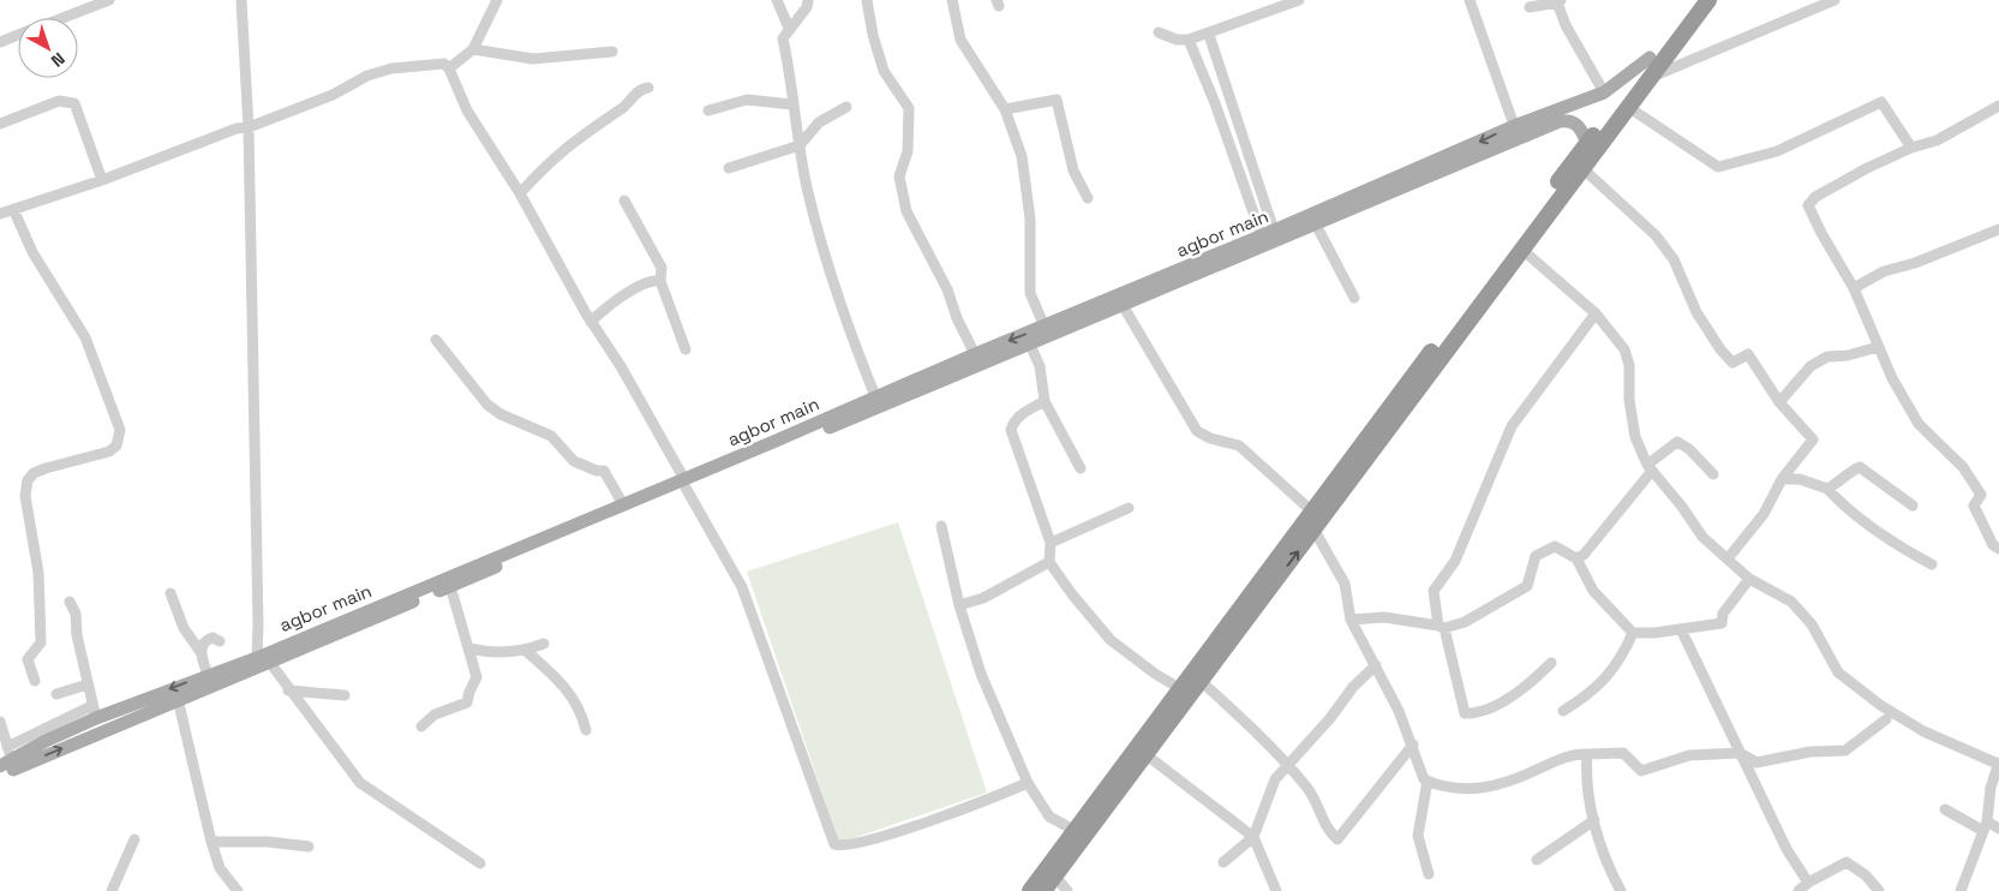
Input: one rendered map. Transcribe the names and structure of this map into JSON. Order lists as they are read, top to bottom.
{
  "streets": {
    "main road": ["agbor main"]
  },
  "north": "bottom right"
}
